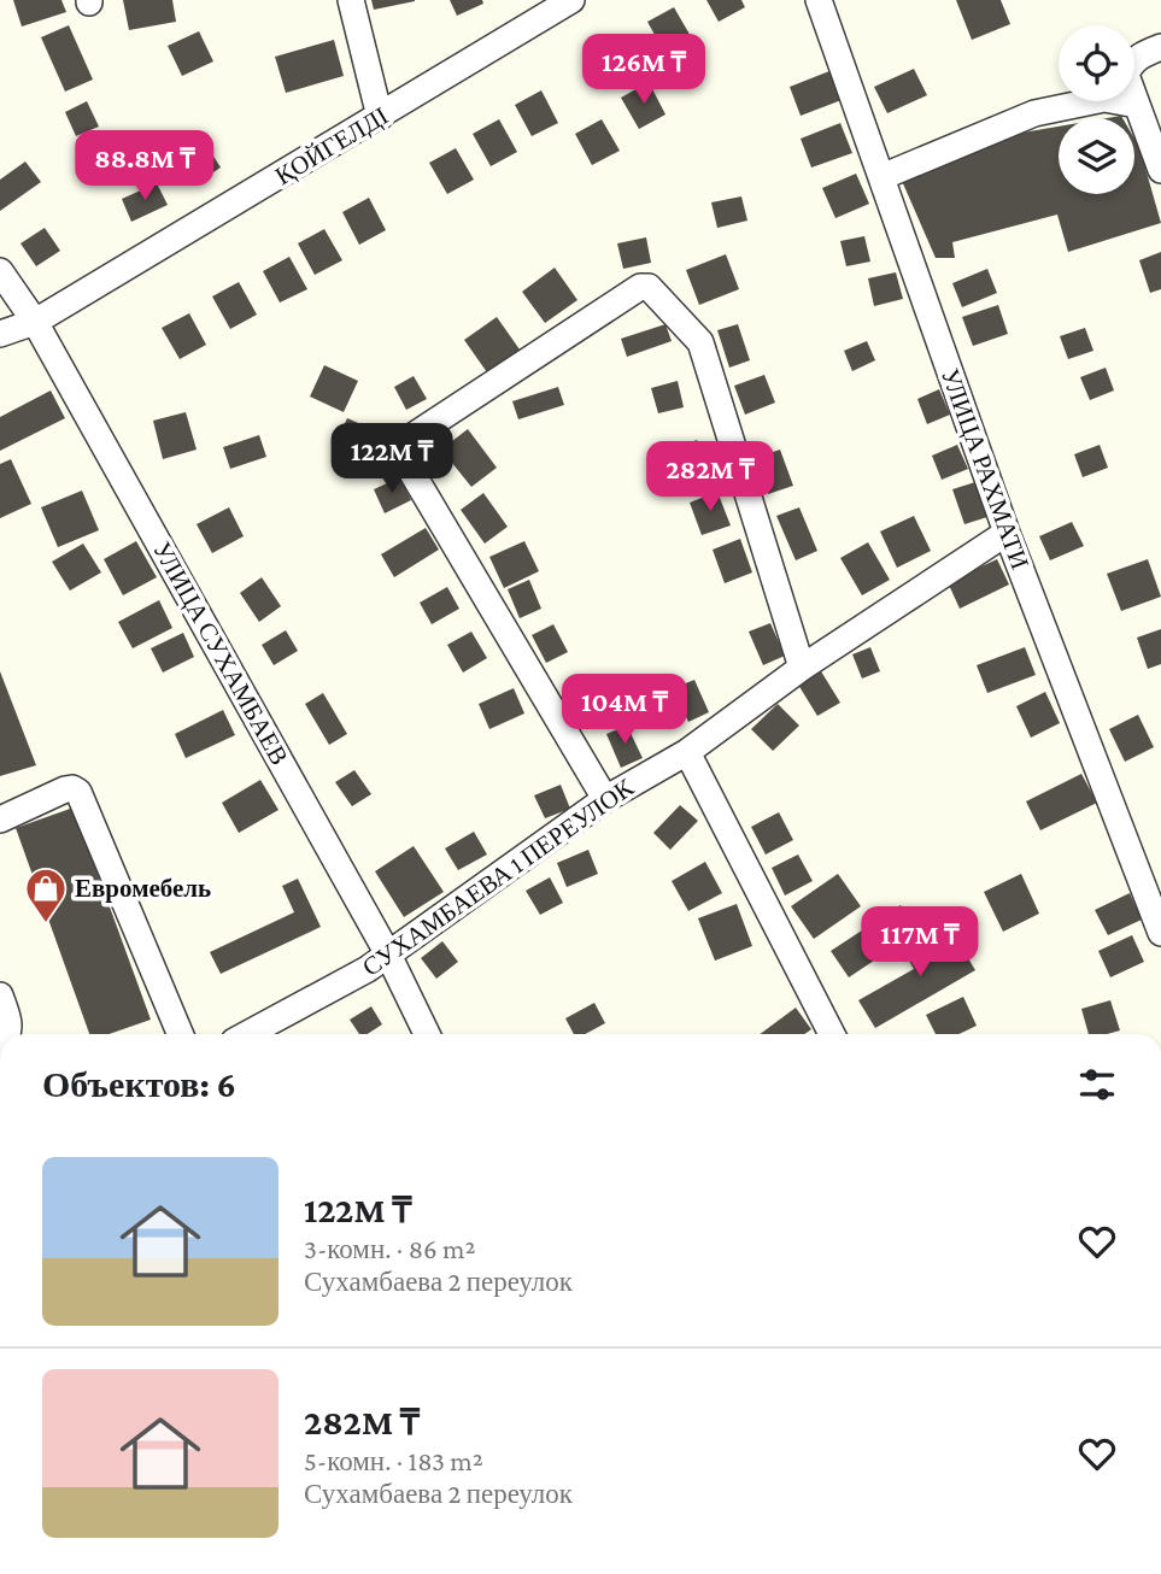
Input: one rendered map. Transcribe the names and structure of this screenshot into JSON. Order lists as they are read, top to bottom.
{
  "streets": {
    "street": [
      "ҚОЙГЕЛДІ",
      "УЛИЦА РАХМАТИ",
      "УЛИЦА СУХАМБАЕВ",
      "СУХАМБАЕВА 1 ПЕРЕУЛОК"
    ]
  },
  "crossings": [
    ["ҚОЙГЕЛДІ", "УЛИЦА СУХАМБАЕВ"],
    ["УЛИЦА РАХМАТИ", "СУХАМБАЕВА 1 ПЕРЕУЛОК"],
    ["УЛИЦА СУХАМБАЕВ", "СУХАМБАЕВА 1 ПЕРЕУЛОК"]
  ],
  "places": {
    "shop": ["Евромебель"]
  },
  "page": {
    "price": [
      "126M ₸",
      "88.8M ₸",
      "122M ₸",
      "282M ₸",
      "104M ₸",
      "117M ₸"
    ],
    "heading": "Объектов: 6",
    "list": [
      {
        "name": "122M ₸",
        "note": "3-комн. · 86 m² · Сухамбаева 2 переулок"
      },
      {
        "name": "282M ₸",
        "note": "5-комн. · 183 m² · Сухамбаева 2 переулок"
      }
    ]
  }
}
